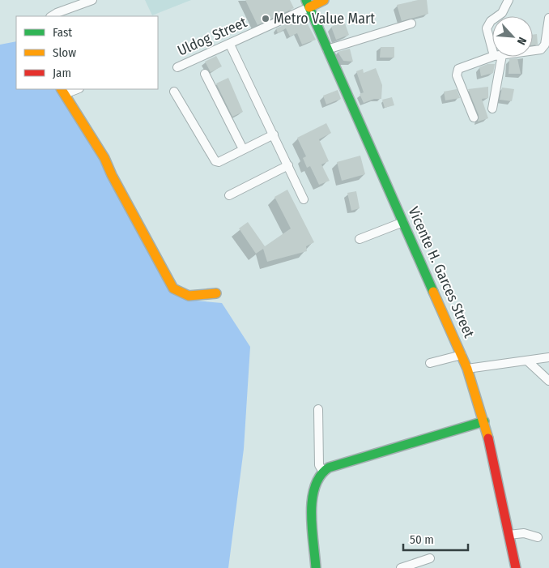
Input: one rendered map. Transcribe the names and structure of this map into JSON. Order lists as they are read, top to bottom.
{
  "streets": {
    "street": ["Uldog Street", "Vicente H. Garces Street"]
  },
  "crossings": [
    ["Uldog Street", "Vicente H. Garces Street"]
  ],
  "places": ["Metro Value Mart"],
  "legend": ["Fast", "Slow", "Jam"],
  "scale_bar": "50 m",
  "north": "bottom right"
}
